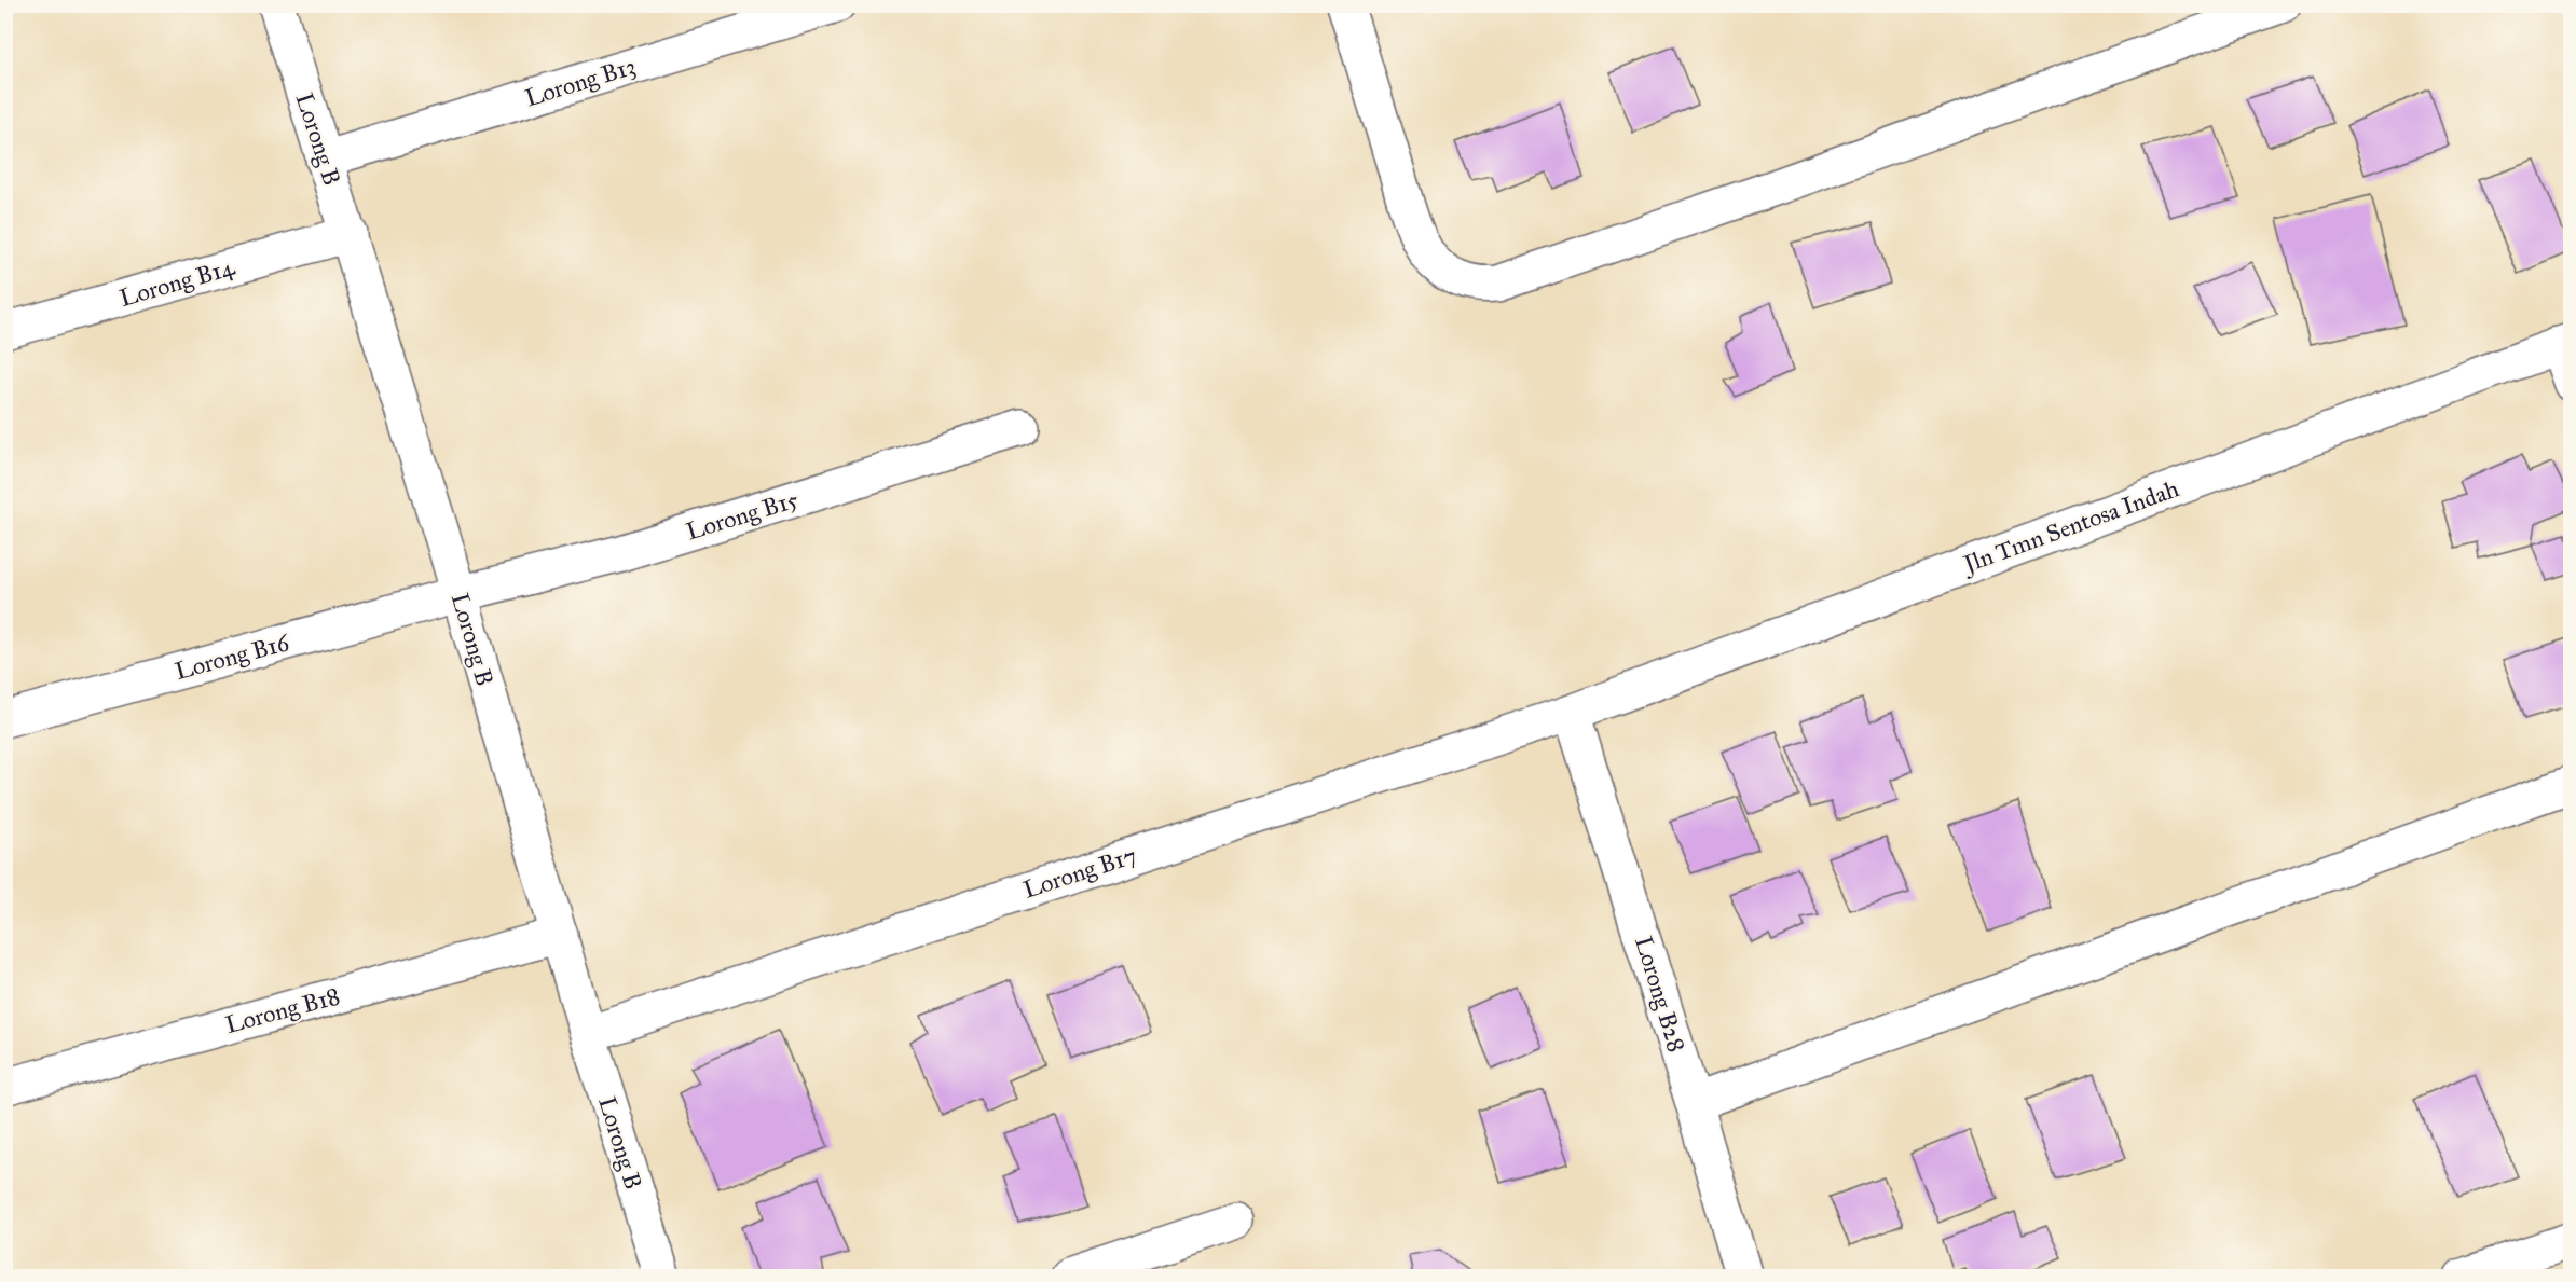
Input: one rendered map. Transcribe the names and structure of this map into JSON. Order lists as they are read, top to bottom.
{
  "streets": {
    "street": [
      "Lorong B13",
      "Lorong B",
      "Lorong B14",
      "Lorong B15",
      "Jln Tmn Sentosa Indah",
      "Lorong B16",
      "Lorong B17",
      "Lorong B28",
      "Lorong B18"
    ]
  },
  "crossings": [
    ["Lorong B13", "Lorong B"],
    ["Lorong B", "Lorong B14"],
    ["Lorong B", "Lorong B15"],
    ["Lorong B", "Lorong B16"],
    ["Lorong B", "Lorong B17"],
    ["Lorong B", "Lorong B18"],
    ["Lorong B15", "Lorong B16"],
    ["Jln Tmn Sentosa Indah", "Lorong B17"],
    ["Jln Tmn Sentosa Indah", "Lorong B28"],
    ["Lorong B17", "Lorong B28"]
  ]
}
